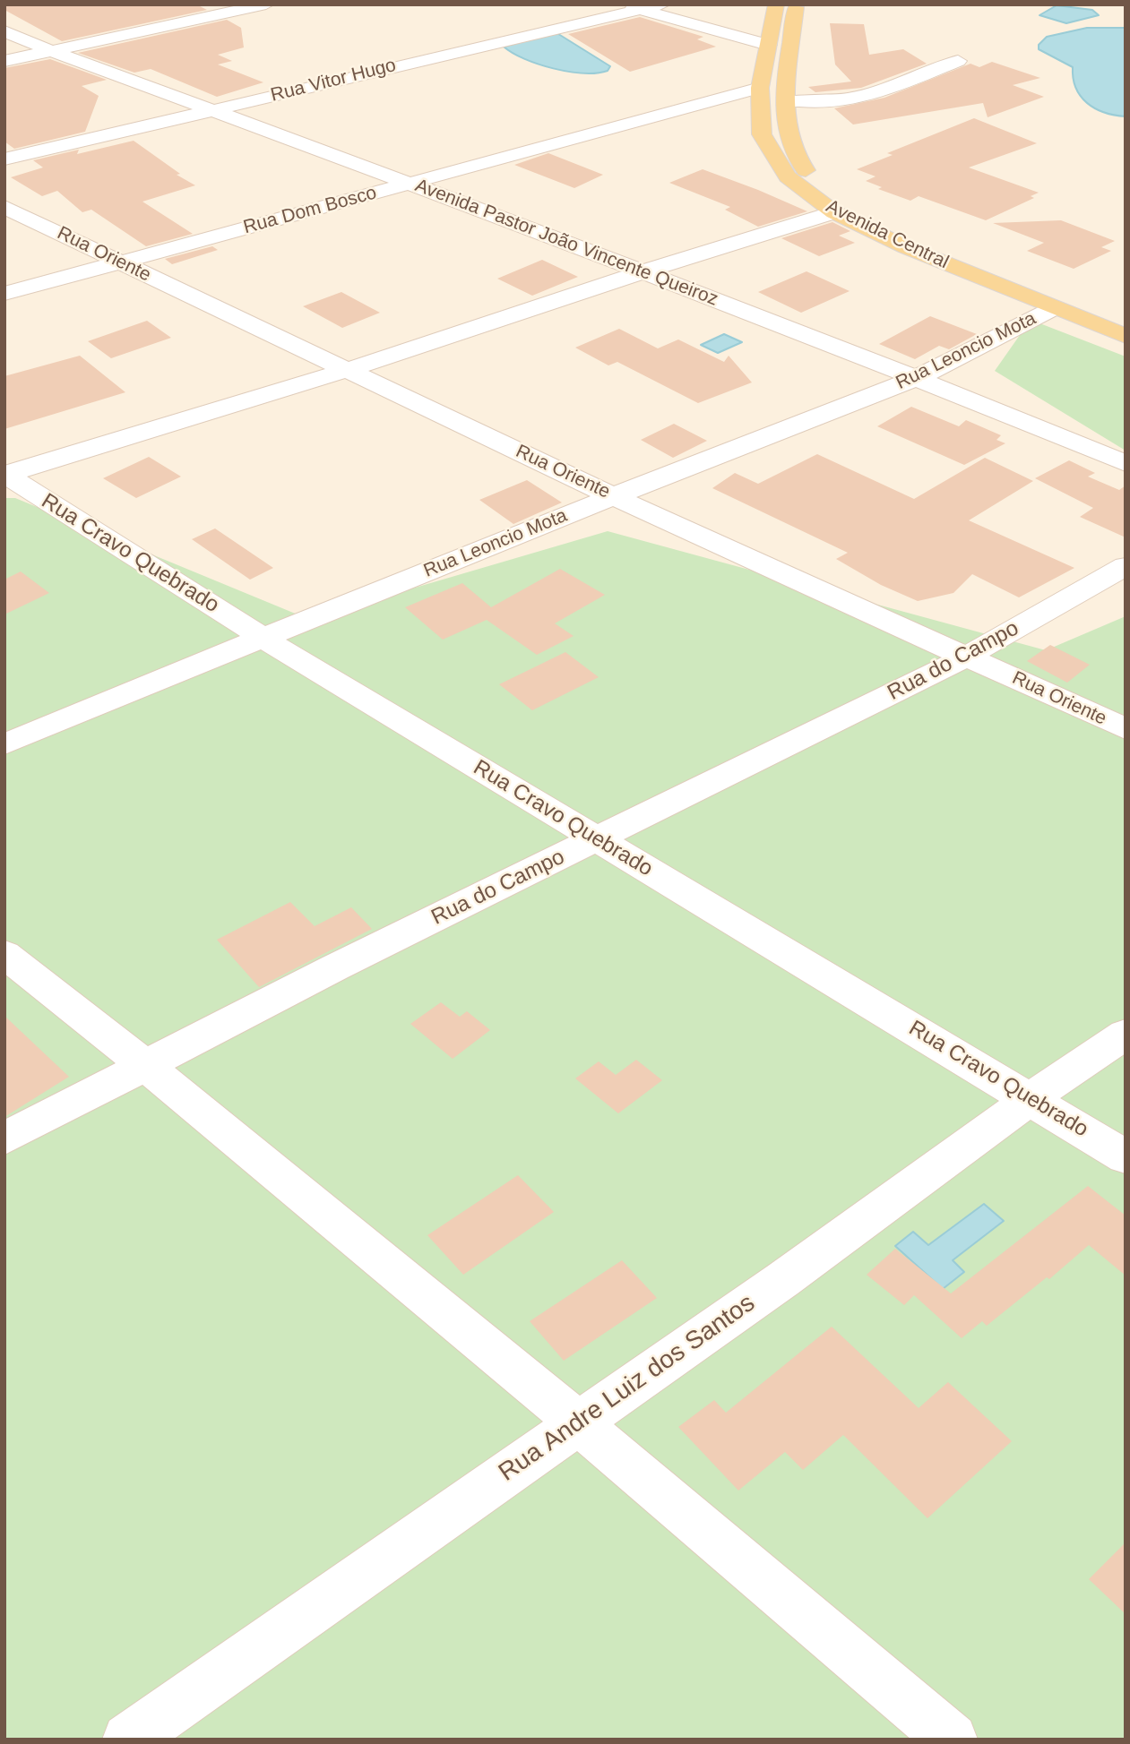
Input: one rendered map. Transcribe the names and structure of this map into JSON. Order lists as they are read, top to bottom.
{
  "streets": {
    "main road": ["Avenida Central"],
    "street": [
      "Rua Vitor Hugo",
      "Rua Dom Bosco",
      "Avenida Pastor João Vincente Queiroz",
      "Rua Oriente",
      "Rua Leoncio Mota",
      "Rua Cravo Quebrado",
      "Rua do Campo",
      "Rua Andre Luiz dos Santos"
    ]
  },
  "crossings": [
    ["Rua Vitor Hugo", "Avenida Pastor João Vincente Queiroz"],
    ["Rua Dom Bosco", "Avenida Central"],
    ["Rua Dom Bosco", "Avenida Pastor João Vincente Queiroz"],
    ["Rua Dom Bosco", "Rua Oriente"],
    ["Avenida Central", "Rua Leoncio Mota"],
    ["Avenida Pastor João Vincente Queiroz", "Rua Leoncio Mota"],
    ["Rua Oriente", "Rua Leoncio Mota"],
    ["Rua Oriente", "Rua do Campo"],
    ["Rua Leoncio Mota", "Rua Cravo Quebrado"],
    ["Rua Cravo Quebrado", "Rua do Campo"],
    ["Rua Cravo Quebrado", "Rua Andre Luiz dos Santos"]
  ]
}
